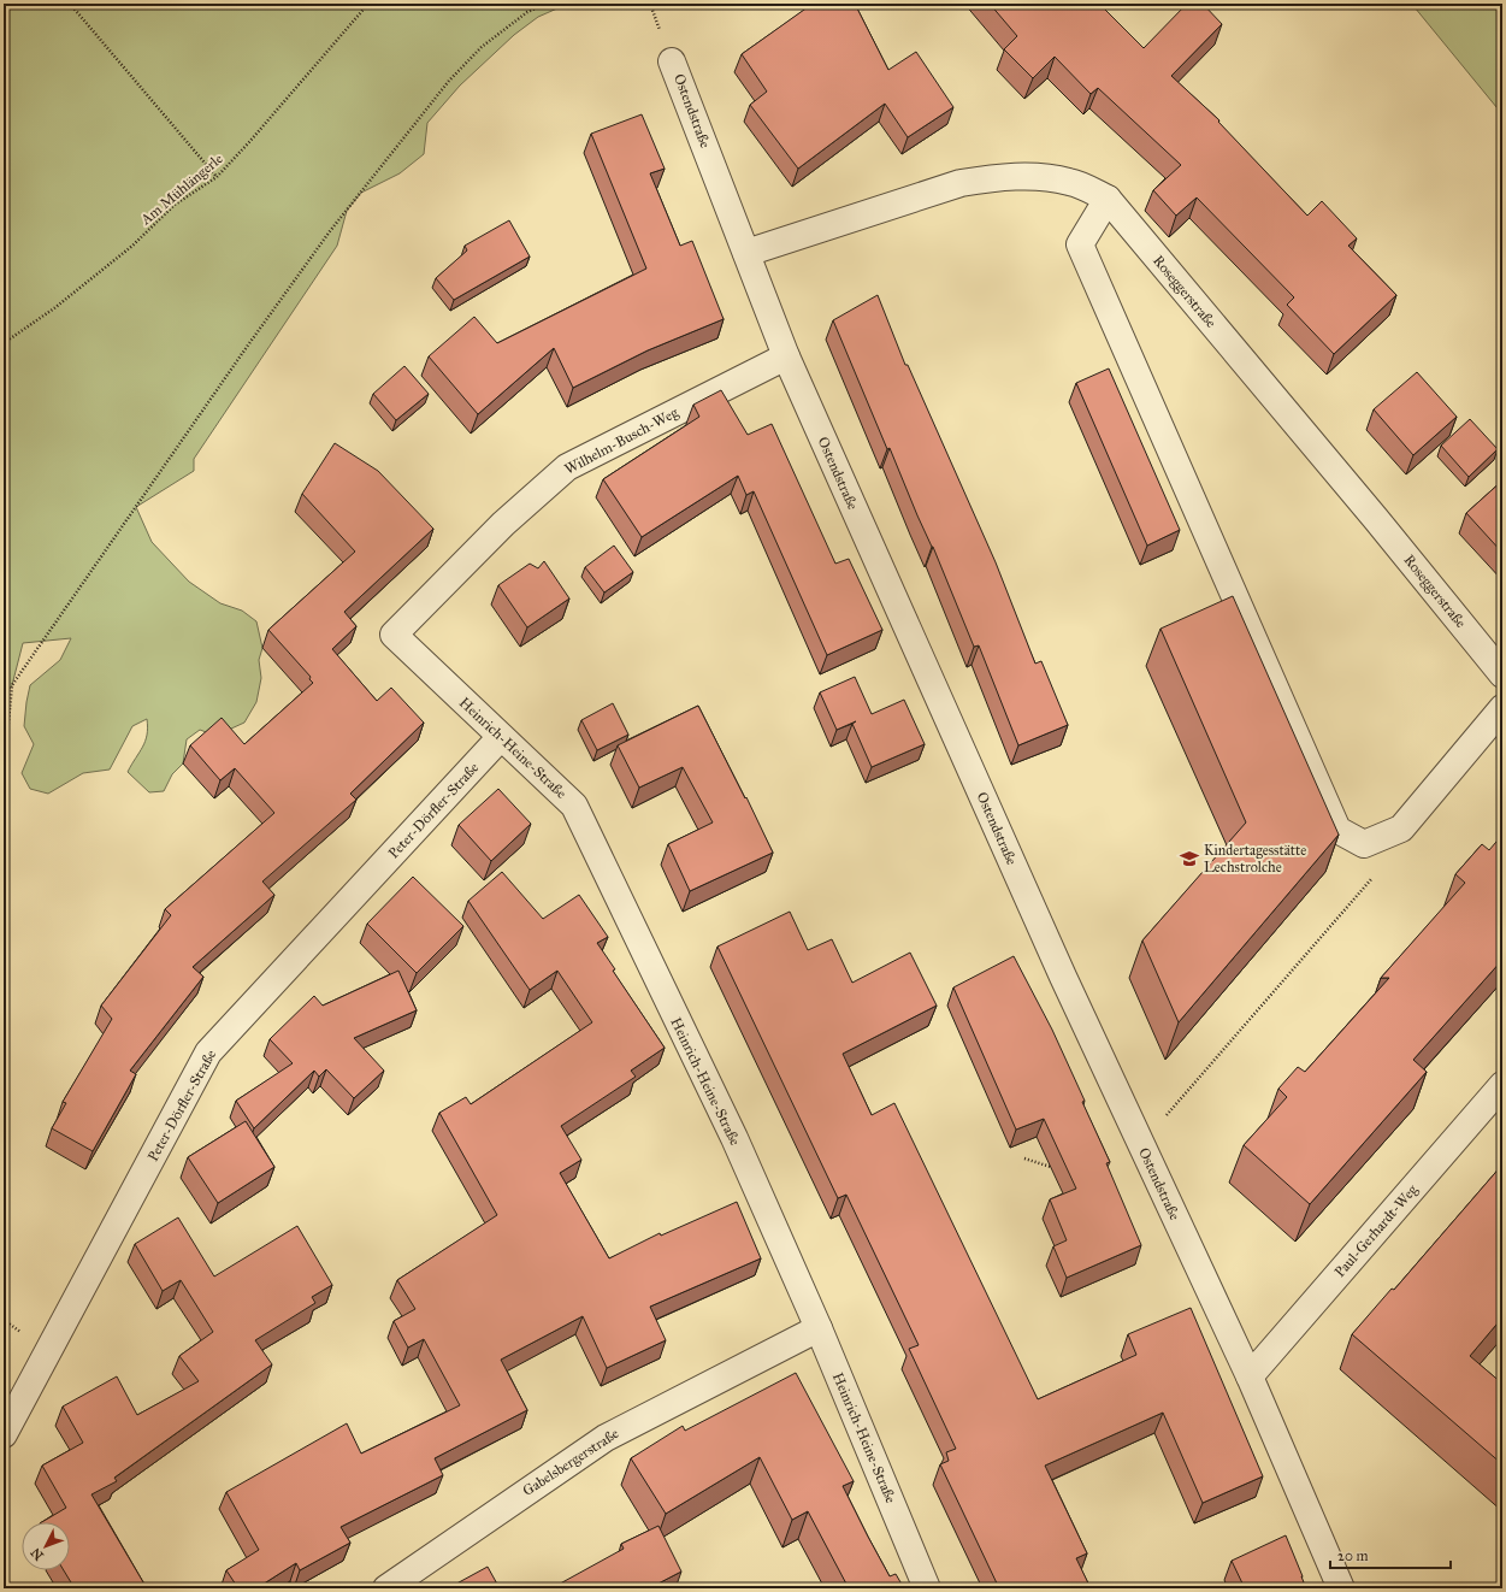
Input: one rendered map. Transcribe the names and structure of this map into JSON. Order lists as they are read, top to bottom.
{
  "streets": {
    "street": [
      "Ostendstraße",
      "Roseggerstraße",
      "Wilhelm-Busch-Weg",
      "Heinrich-Heine-Straße",
      "Peter-Dörfler-Straße",
      "Paul-Gerhardt-Weg",
      "Gabelsbergerstraße"
    ],
    "path": ["Am Mühlängerle"]
  },
  "crossings": [
    ["Ostendstraße", "Roseggerstraße"],
    ["Ostendstraße", "Wilhelm-Busch-Weg"],
    ["Ostendstraße", "Paul-Gerhardt-Weg"],
    ["Wilhelm-Busch-Weg", "Heinrich-Heine-Straße"],
    ["Heinrich-Heine-Straße", "Peter-Dörfler-Straße"],
    ["Heinrich-Heine-Straße", "Gabelsbergerstraße"]
  ],
  "places": {
    "school or university": ["Kindertagesstätte Lechstrolche"]
  },
  "scale_bar": "20 m",
  "north": "bottom left"
}
